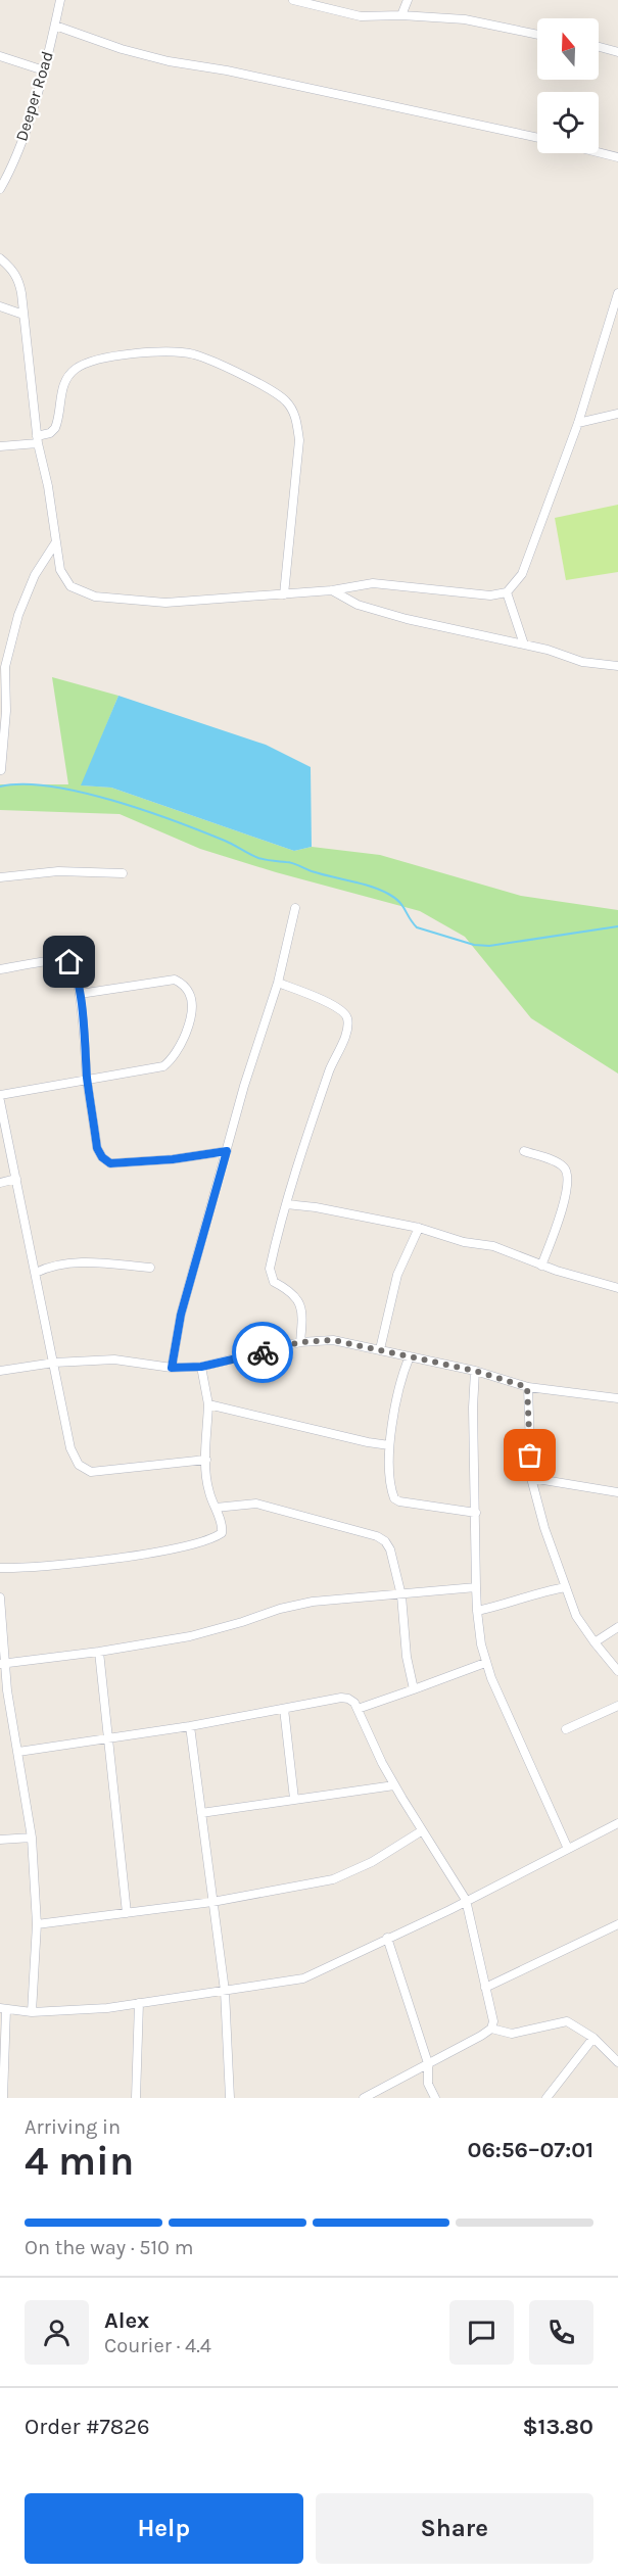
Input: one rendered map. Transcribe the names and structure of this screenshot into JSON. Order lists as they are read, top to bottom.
{
  "streets": {
    "street": ["Deeper Road"]
  },
  "north": "top",
  "page": {
    "heading": ["4 min", "Arriving in", "06:56–07:01"],
    "panel": [
      "Alex",
      "Courier · 4.4",
      "Order #7826",
      "$13.80"
    ],
    "bar": "On the way · 510 m",
    "buttons": ["Help", "Share"]
  }
}
